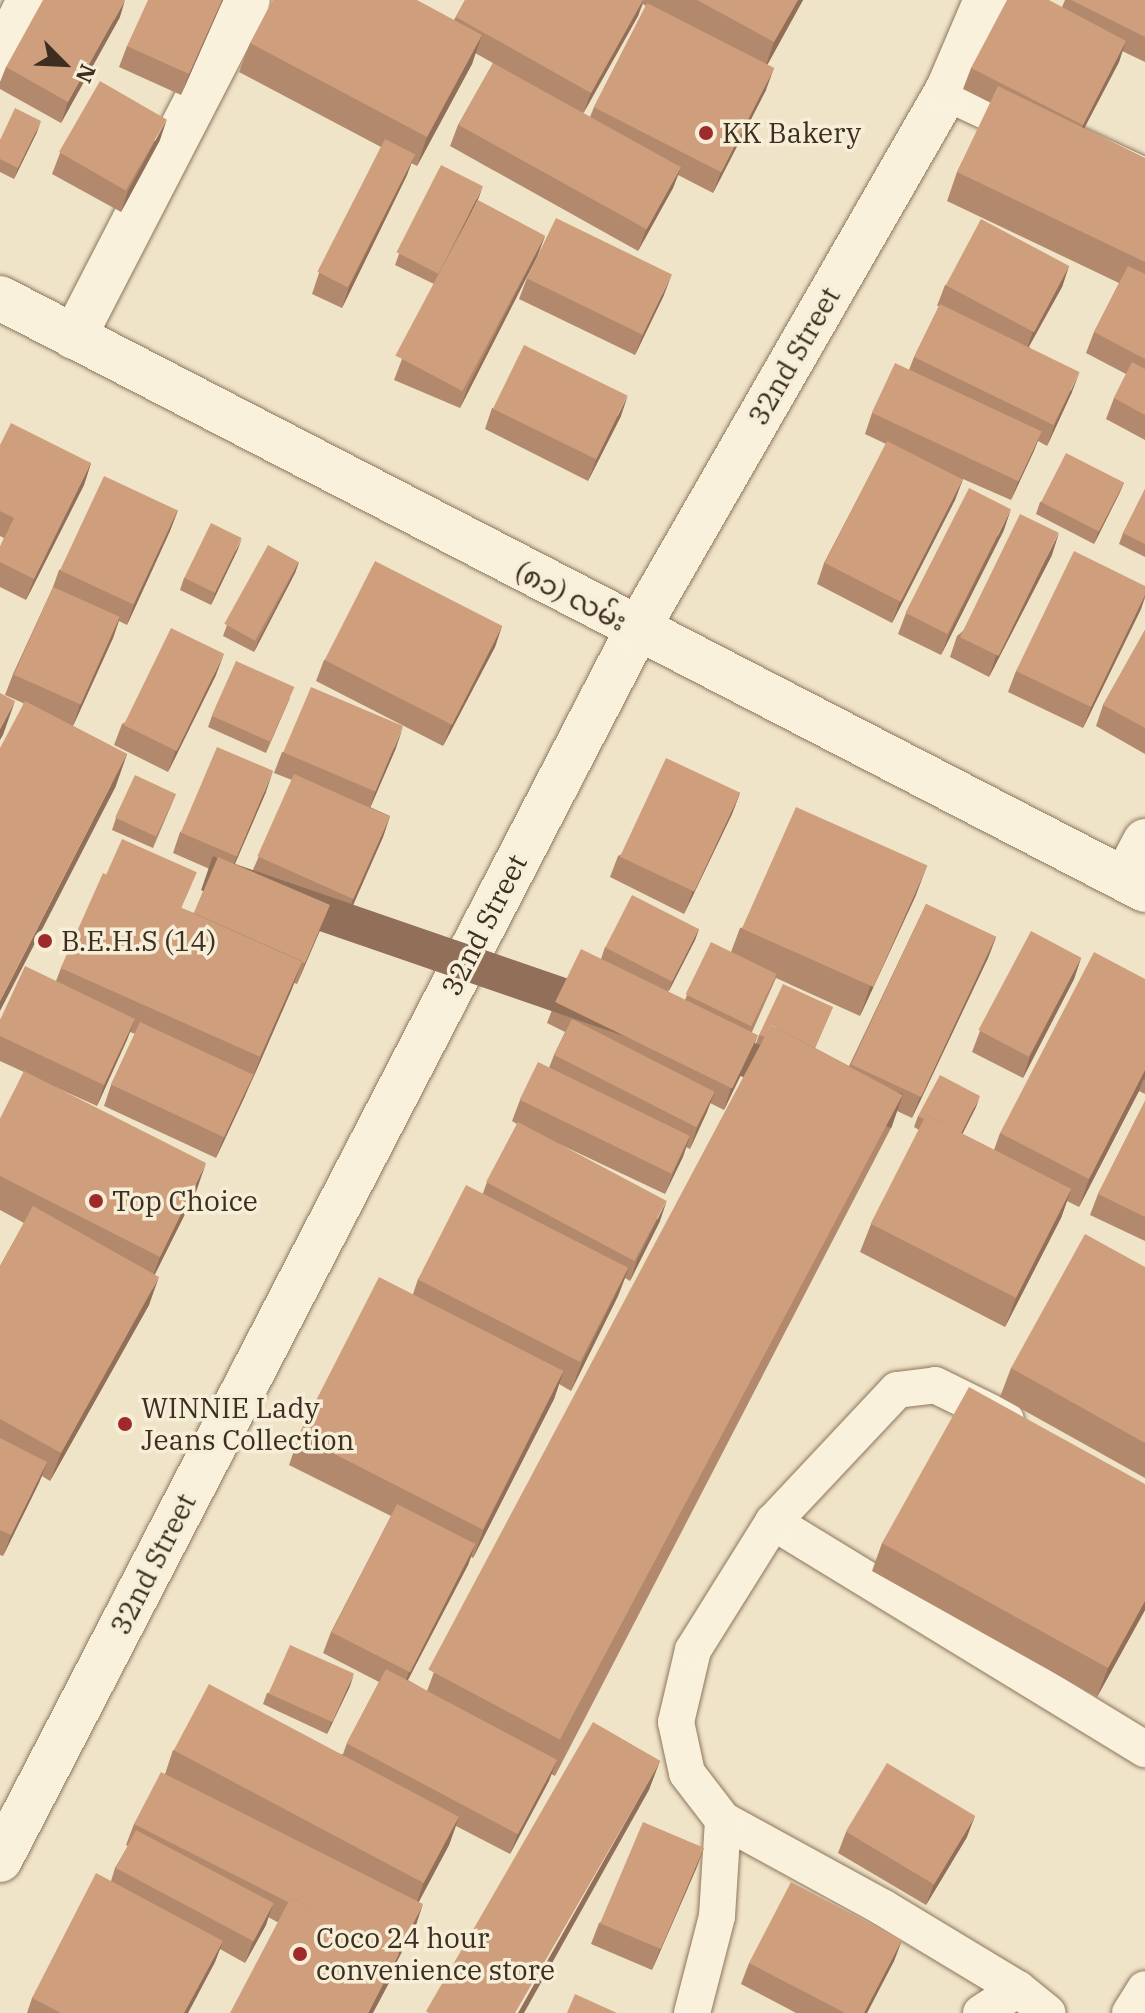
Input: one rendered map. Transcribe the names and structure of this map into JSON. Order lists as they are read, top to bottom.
{
  "streets": {
    "street": ["32nd Street", "(၈၁) လမ်း"]
  },
  "crossings": [
    ["32nd Street", "(၈၁) လမ်း"]
  ],
  "places": [
    "KK Bakery",
    "B.E.H.S (14)",
    "Top Choice",
    "WINNIE Lady Jeans Collection",
    "Coco 24 hour convenience store"
  ],
  "north": "bottom right"
}
